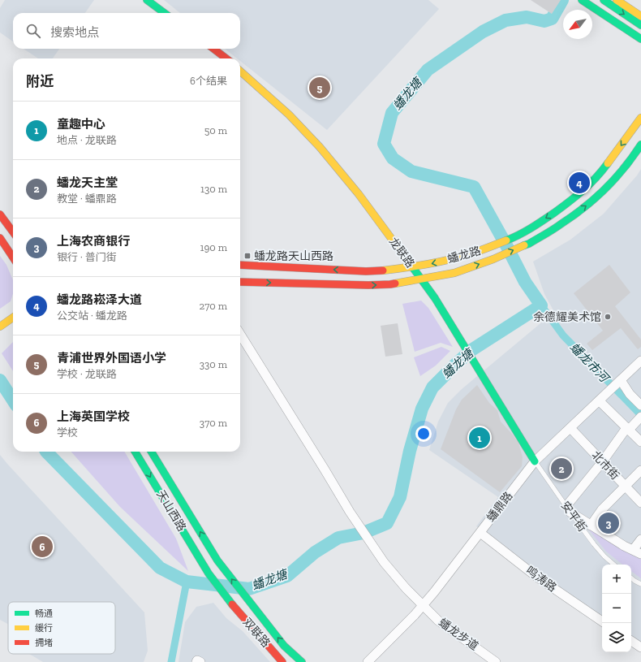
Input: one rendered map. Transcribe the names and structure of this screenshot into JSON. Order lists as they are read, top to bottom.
{
  "streets": {
    "main road": [
      "龙联路",
      "蟠龙路",
      "天山西路",
      "双联路"
    ],
    "street": [
      "北市街",
      "蟠鼎路",
      "鸣涛路",
      "蟠龙步道"
    ],
    "lane": ["安平街"]
  },
  "crossings": [
    ["龙联路", "蟠龙路"],
    ["龙联路", "蟠鼎路"],
    ["龙联路", "安平街"],
    ["北市街", "蟠鼎路"],
    ["蟠鼎路", "安平街"],
    ["蟠鼎路", "鸣涛路"],
    ["蟠鼎路", "蟠龙步道"],
    ["天山西路", "双联路"]
  ],
  "water": ["蟠龙塘", "蟠龙市河"],
  "places": {
    "transit": ["蟠龙路天山西路"],
    "other": ["余德耀美术馆"]
  },
  "legend": ["畅通", "缓行", "拥堵"],
  "north": "bottom left",
  "page": {
    "search": "搜索地点",
    "heading": ["附近", "6个结果"],
    "pins": [
      "5",
      "4",
      "1",
      "2",
      "3",
      "6"
    ],
    "list": [
      {
        "mark": "1",
        "name": "童趣中心",
        "note": "地点 · 龙联路",
        "value": "50 m"
      },
      {
        "mark": "2",
        "name": "蟠龙天主堂",
        "note": "教堂 · 蟠鼎路",
        "value": "130 m"
      },
      {
        "mark": "3",
        "name": "上海农商银行",
        "note": "银行 · 普门街",
        "value": "190 m"
      },
      {
        "mark": "4",
        "name": "蟠龙路崧泽大道",
        "note": "公交站 · 蟠龙路",
        "value": "270 m"
      },
      {
        "mark": "5",
        "name": "青浦世界外国语小学",
        "note": "学校 · 龙联路",
        "value": "330 m"
      },
      {
        "mark": "6",
        "name": "上海英国学校",
        "note": "学校",
        "value": "370 m"
      }
    ],
    "map_buttons": ["+", "−"]
  }
}
